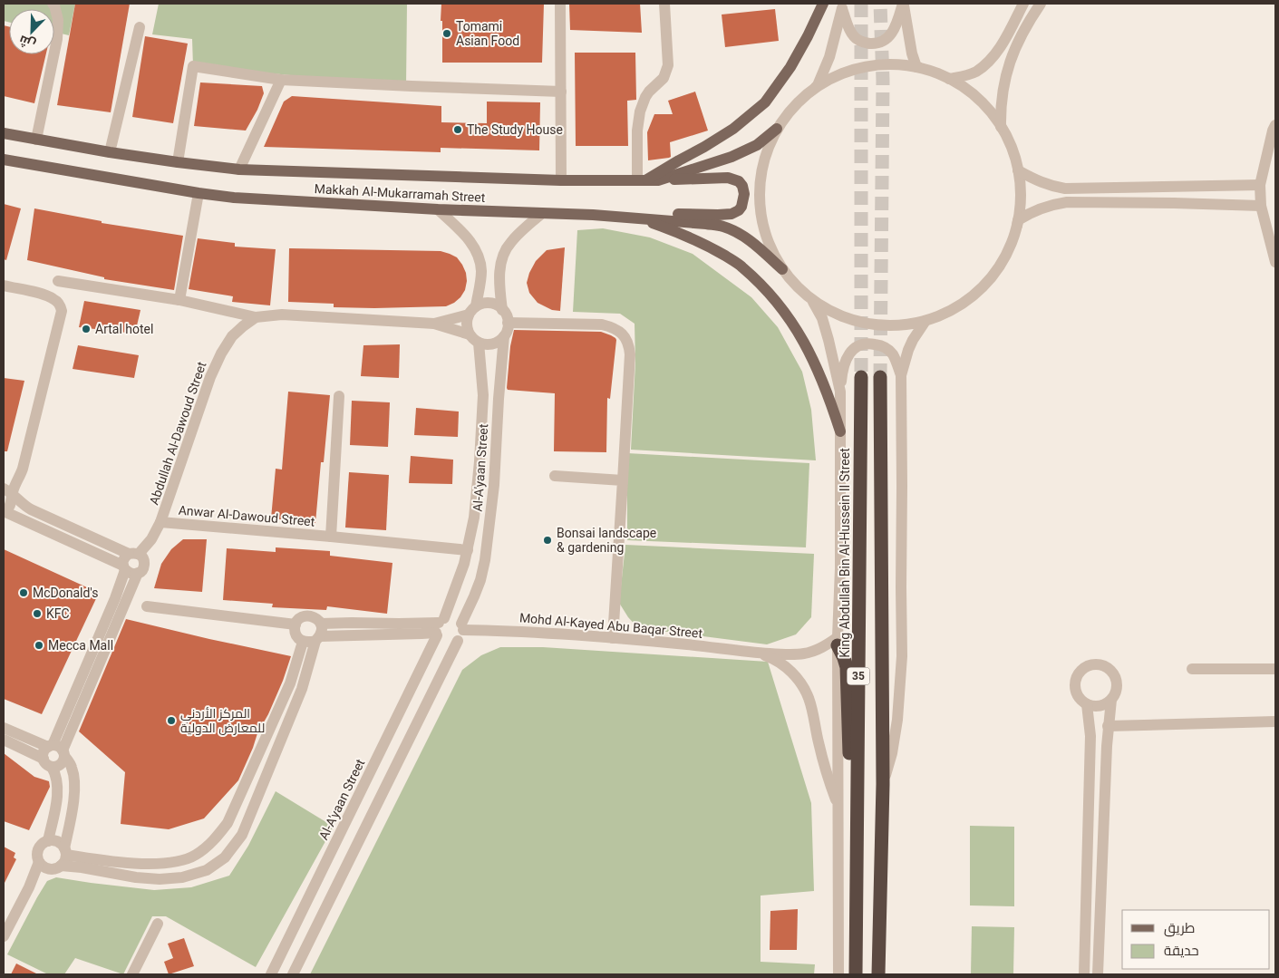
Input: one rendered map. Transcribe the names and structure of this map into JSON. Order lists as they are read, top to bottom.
{
  "streets": {
    "highway": ["King Abdullah Bin Al-Hussein II Street", "35"],
    "main road": ["Makkah Al-Mukarramah Street"],
    "street": [
      "Abdullah Al-Dawoud Street",
      "Al-A'yaan Street",
      "Anwar Al-Dawoud Street",
      "Mohd Al-Kayed Abu Baqar Street"
    ]
  },
  "crossings": [
    ["Abdullah Al-Dawoud Street", "Anwar Al-Dawoud Street"],
    ["Al-A'yaan Street", "Anwar Al-Dawoud Street"],
    ["Al-A'yaan Street", "Mohd Al-Kayed Abu Baqar Street"]
  ],
  "places": [
    "Tomami Asian Food",
    "The Study House",
    "Artal hotel",
    "Bonsai landscape & gardening",
    "McDonald's",
    "KFC",
    "Mecca Mall",
    "المركز الأردني للمعارض الدولية"
  ],
  "legend": ["طريق", "حديقة"],
  "north": "bottom left"
}
